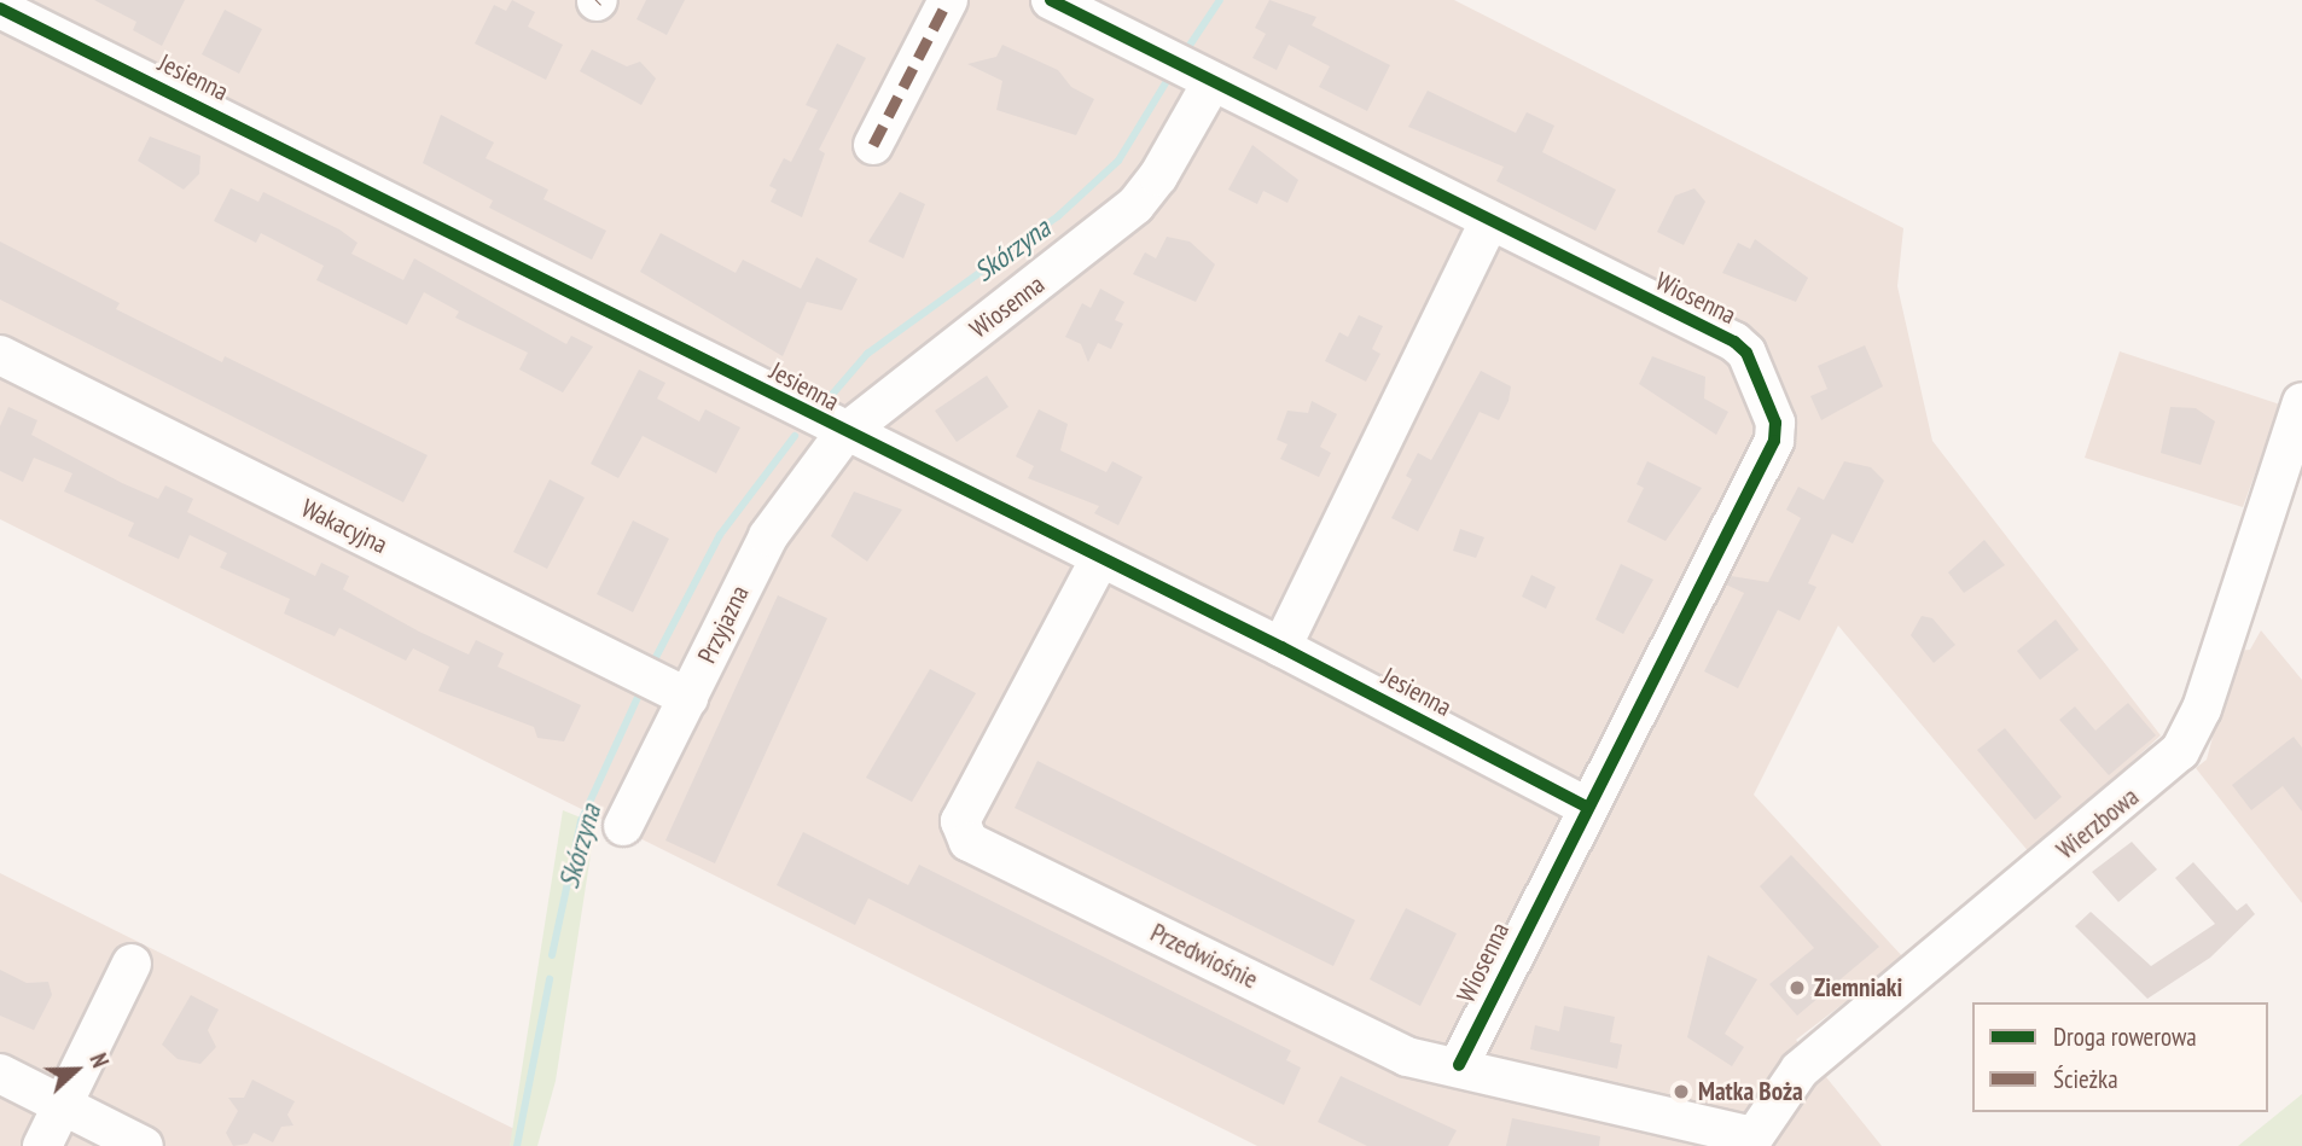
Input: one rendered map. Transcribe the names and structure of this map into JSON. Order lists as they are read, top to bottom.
{
  "streets": {
    "street": [
      "Jesienna",
      "Wiosenna",
      "Wakacyjna",
      "Przyjazna",
      "Wierzbowa",
      "Przedwiośnie"
    ]
  },
  "crossings": [
    ["Jesienna", "Wiosenna"],
    ["Jesienna", "Przyjazna"],
    ["Jesienna", "Przedwiośnie"],
    ["Wiosenna", "Przyjazna"],
    ["Wiosenna", "Przedwiośnie"],
    ["Wakacyjna", "Przyjazna"],
    ["Wierzbowa", "Przedwiośnie"]
  ],
  "water": ["Skórzyna"],
  "places": ["Ziemniaki", "Matka Boża"],
  "legend": ["Droga rowerowa", "Ścieżka"],
  "north": "right"
}
